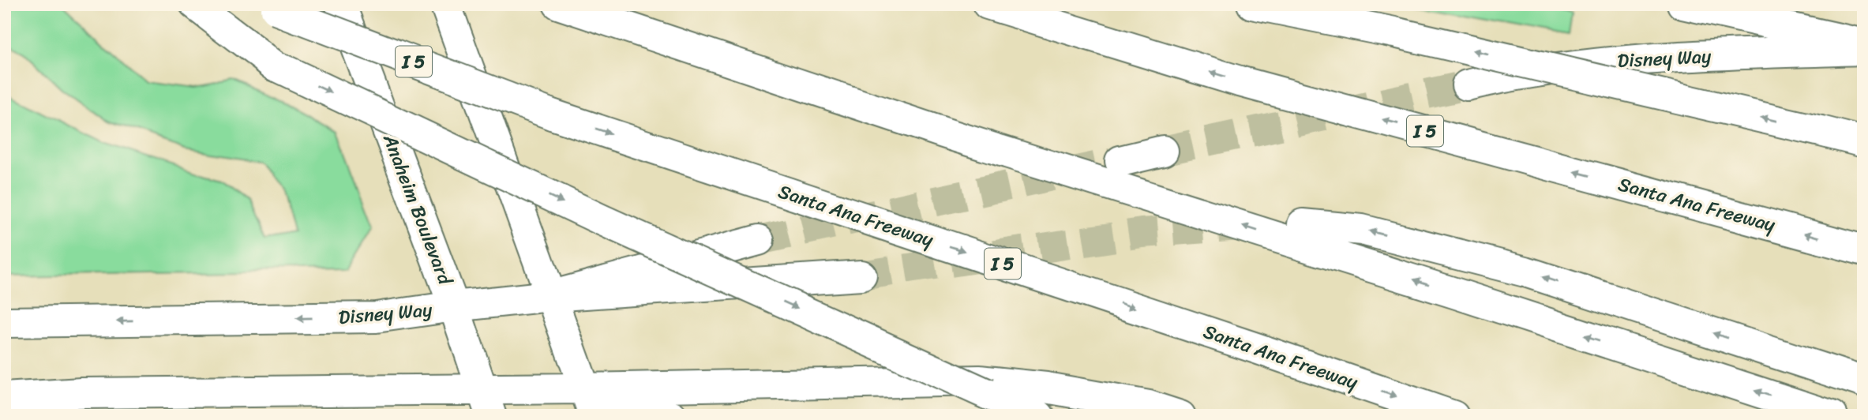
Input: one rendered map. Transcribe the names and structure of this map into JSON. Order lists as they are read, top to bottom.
{
  "streets": {
    "main road": [
      "Disney Way",
      "I 5",
      "Santa Ana Freeway",
      "Anaheim Boulevard"
    ]
  },
  "crossings": [
    ["Disney Way", "Anaheim Boulevard"]
  ]
}
